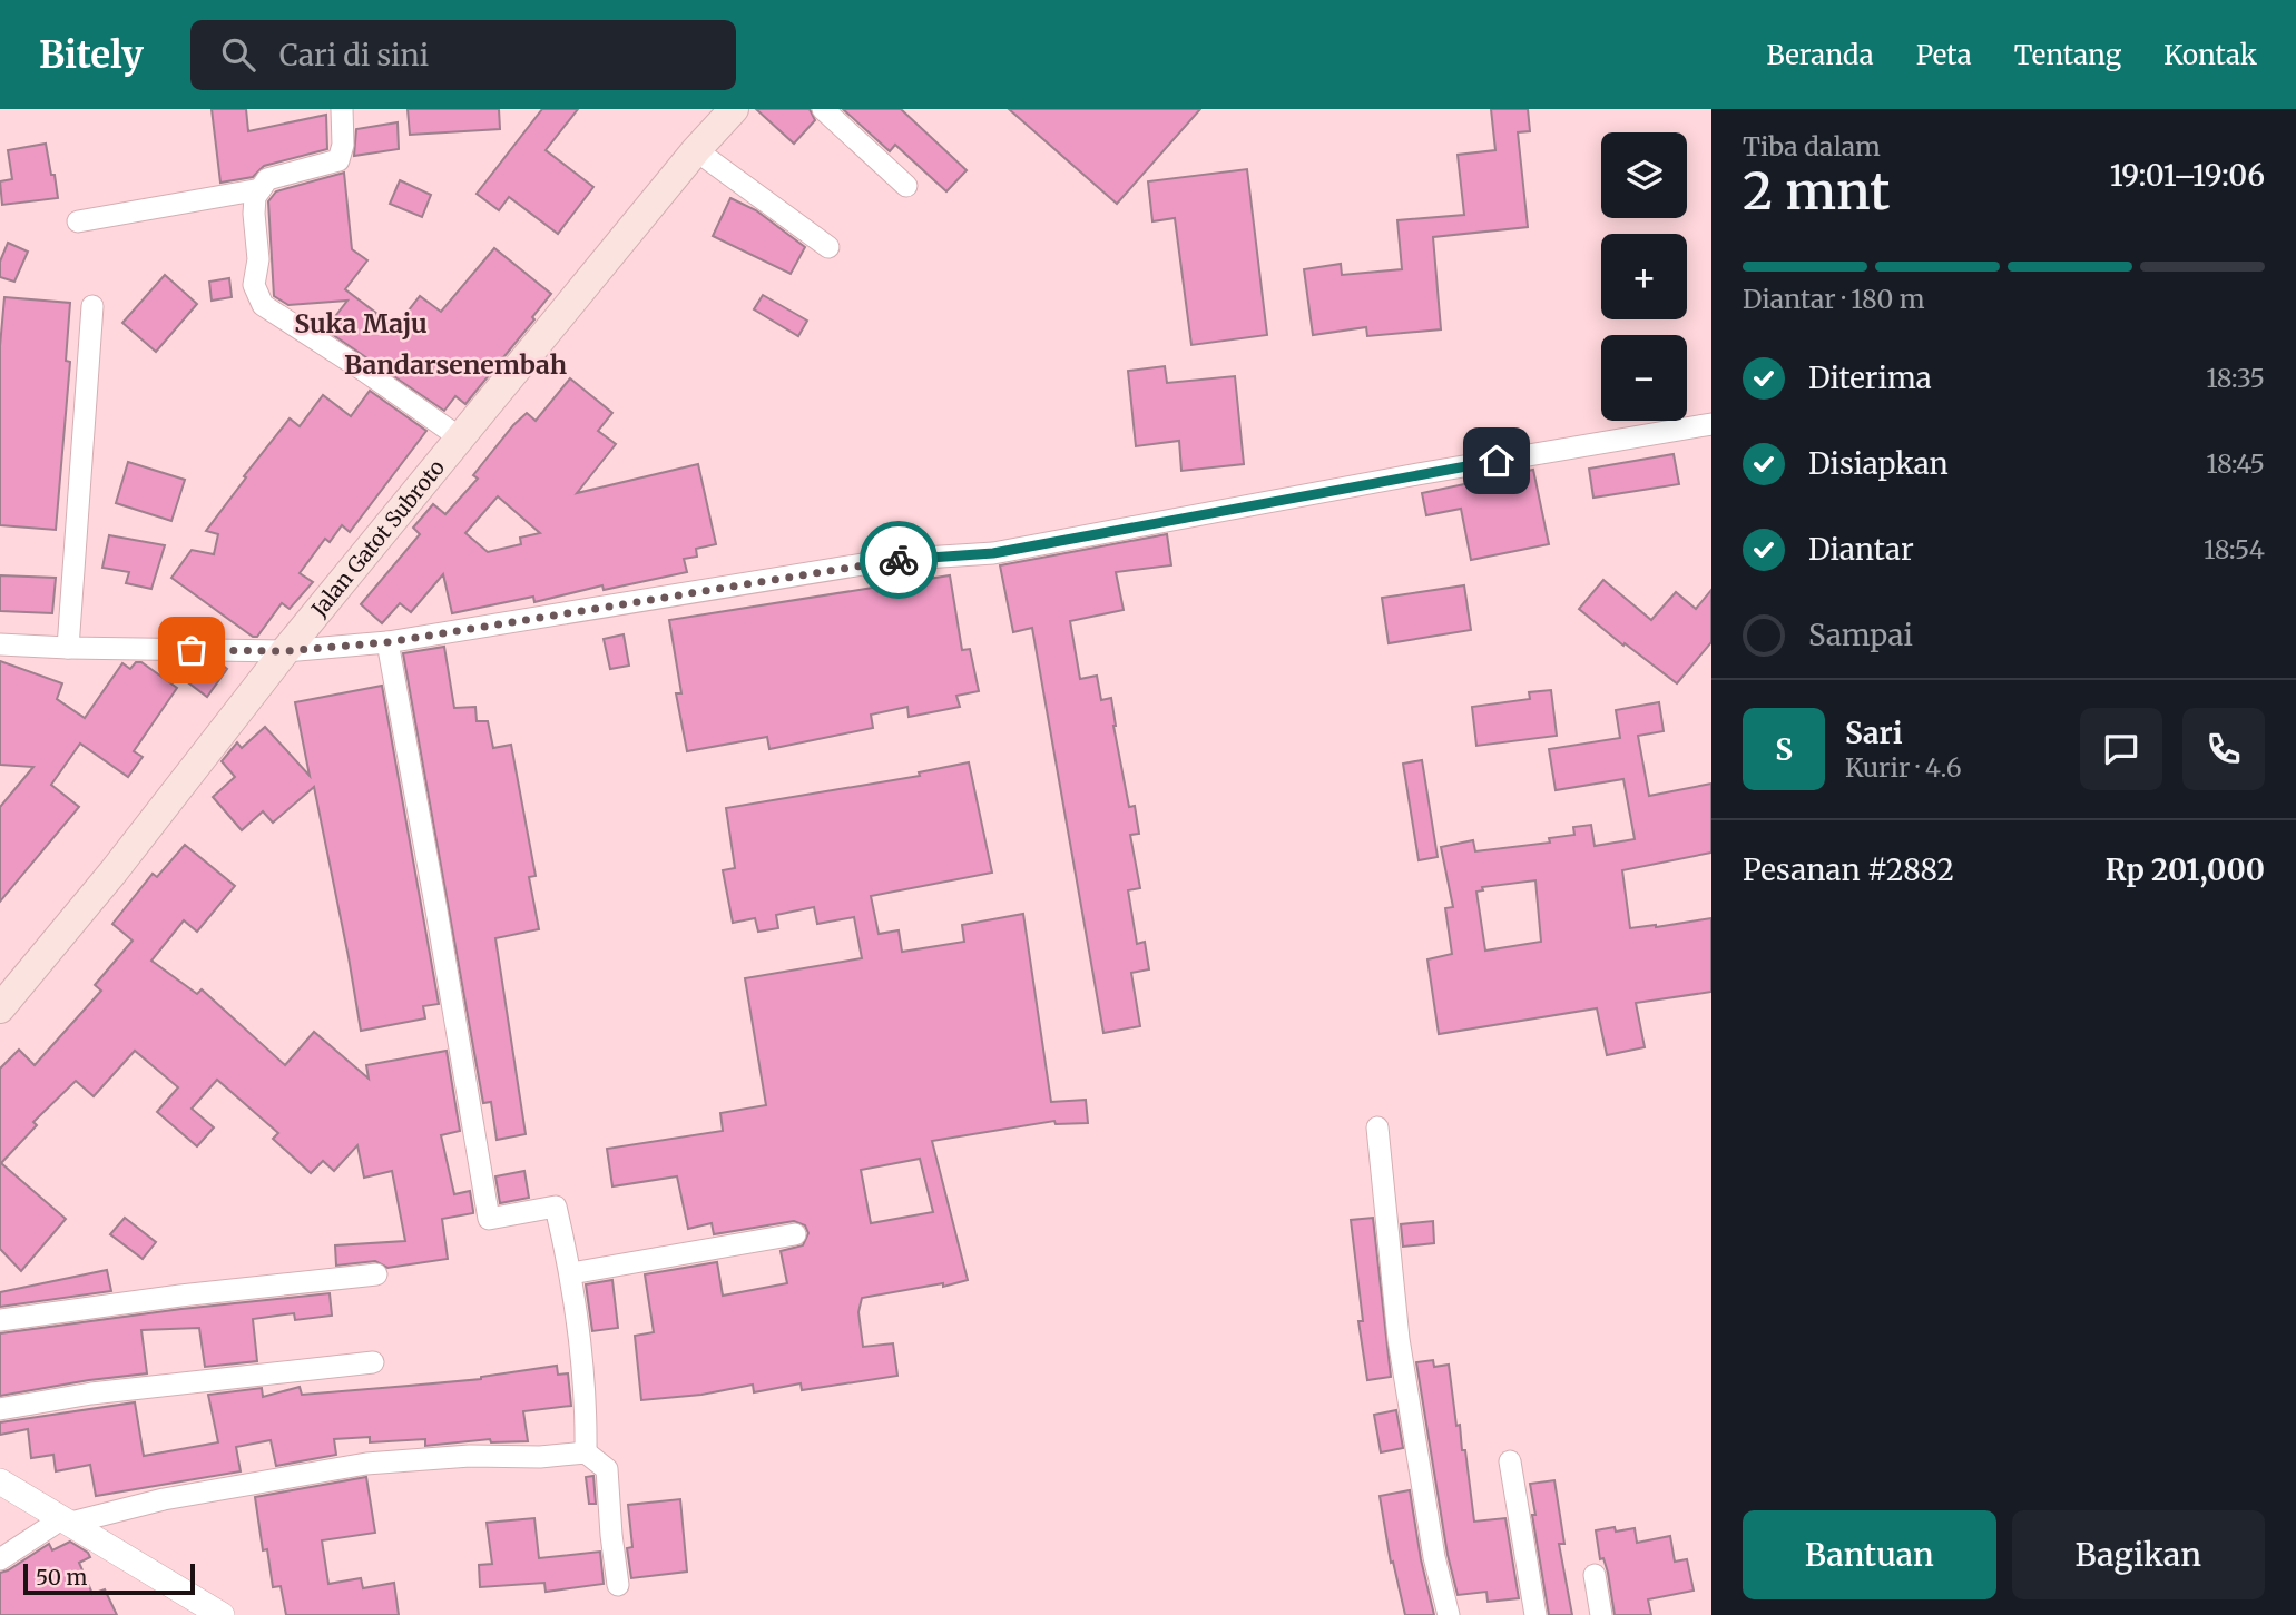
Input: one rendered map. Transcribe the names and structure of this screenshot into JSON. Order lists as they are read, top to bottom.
{
  "streets": {
    "main road": ["Jalan Gatot Subroto"]
  },
  "districts": ["Suka Maju", "Bandarsenembah"],
  "scale_bar": "50 m",
  "page": {
    "header": "Bitely",
    "search": "Cari di sini",
    "nav": [
      "Beranda",
      "Peta",
      "Tentang",
      "Kontak"
    ],
    "heading": ["2 mnt", "Tiba dalam", "19:01–19:06"],
    "panel": [
      "Sari",
      "Kurir · 4.6",
      "Pesanan #2882",
      "Rp 201,000"
    ],
    "map_buttons": ["+", "−"],
    "bar": "Diantar · 180 m",
    "list": [
      ["Diterima", "18:35"],
      ["Disiapkan", "18:45"],
      ["Diantar", "18:54"],
      "Sampai"
    ],
    "round": "S",
    "buttons": ["Bantuan", "Bagikan"],
    "scale": "50 m"
  }
}
